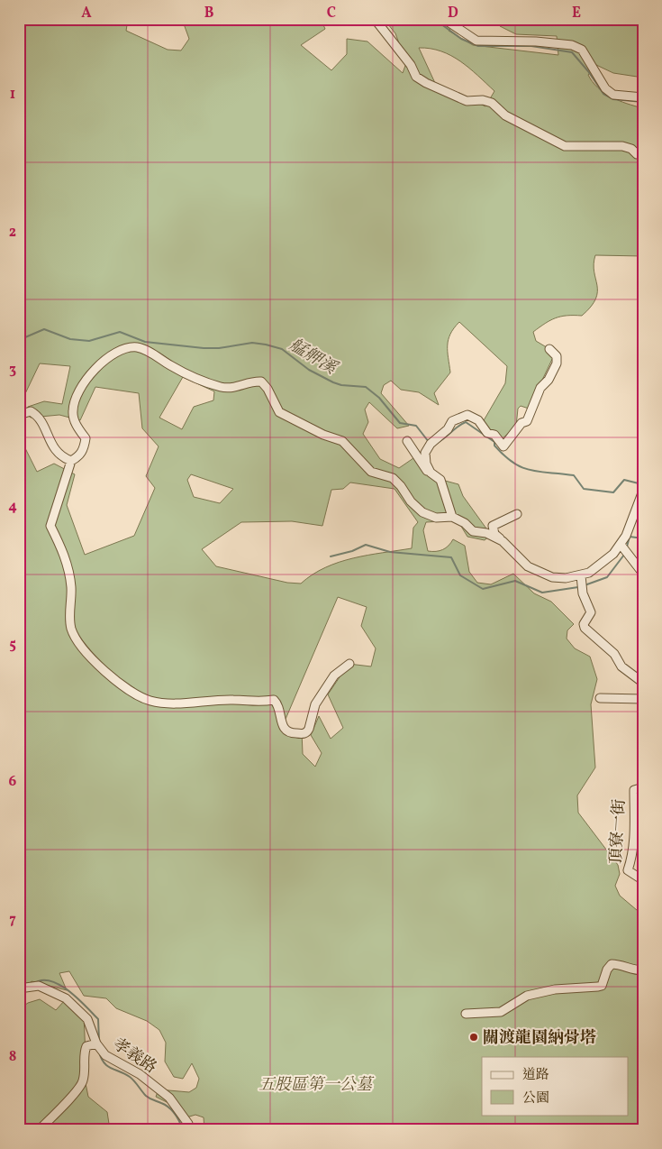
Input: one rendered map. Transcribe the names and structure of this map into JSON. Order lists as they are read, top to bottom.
{
  "streets": {
    "street": ["頂寮一街", "孝義路"]
  },
  "water": ["艋舺溪"],
  "parks": ["五股區第一公墓"],
  "places": ["關渡龍園納骨塔"],
  "legend": ["道路", "公園"],
  "grid": {
    "columns": [
      "A",
      "B",
      "C",
      "D",
      "E"
    ],
    "rows": [
      "1",
      "2",
      "3",
      "4",
      "5",
      "6",
      "7",
      "8"
    ]
  }
}
